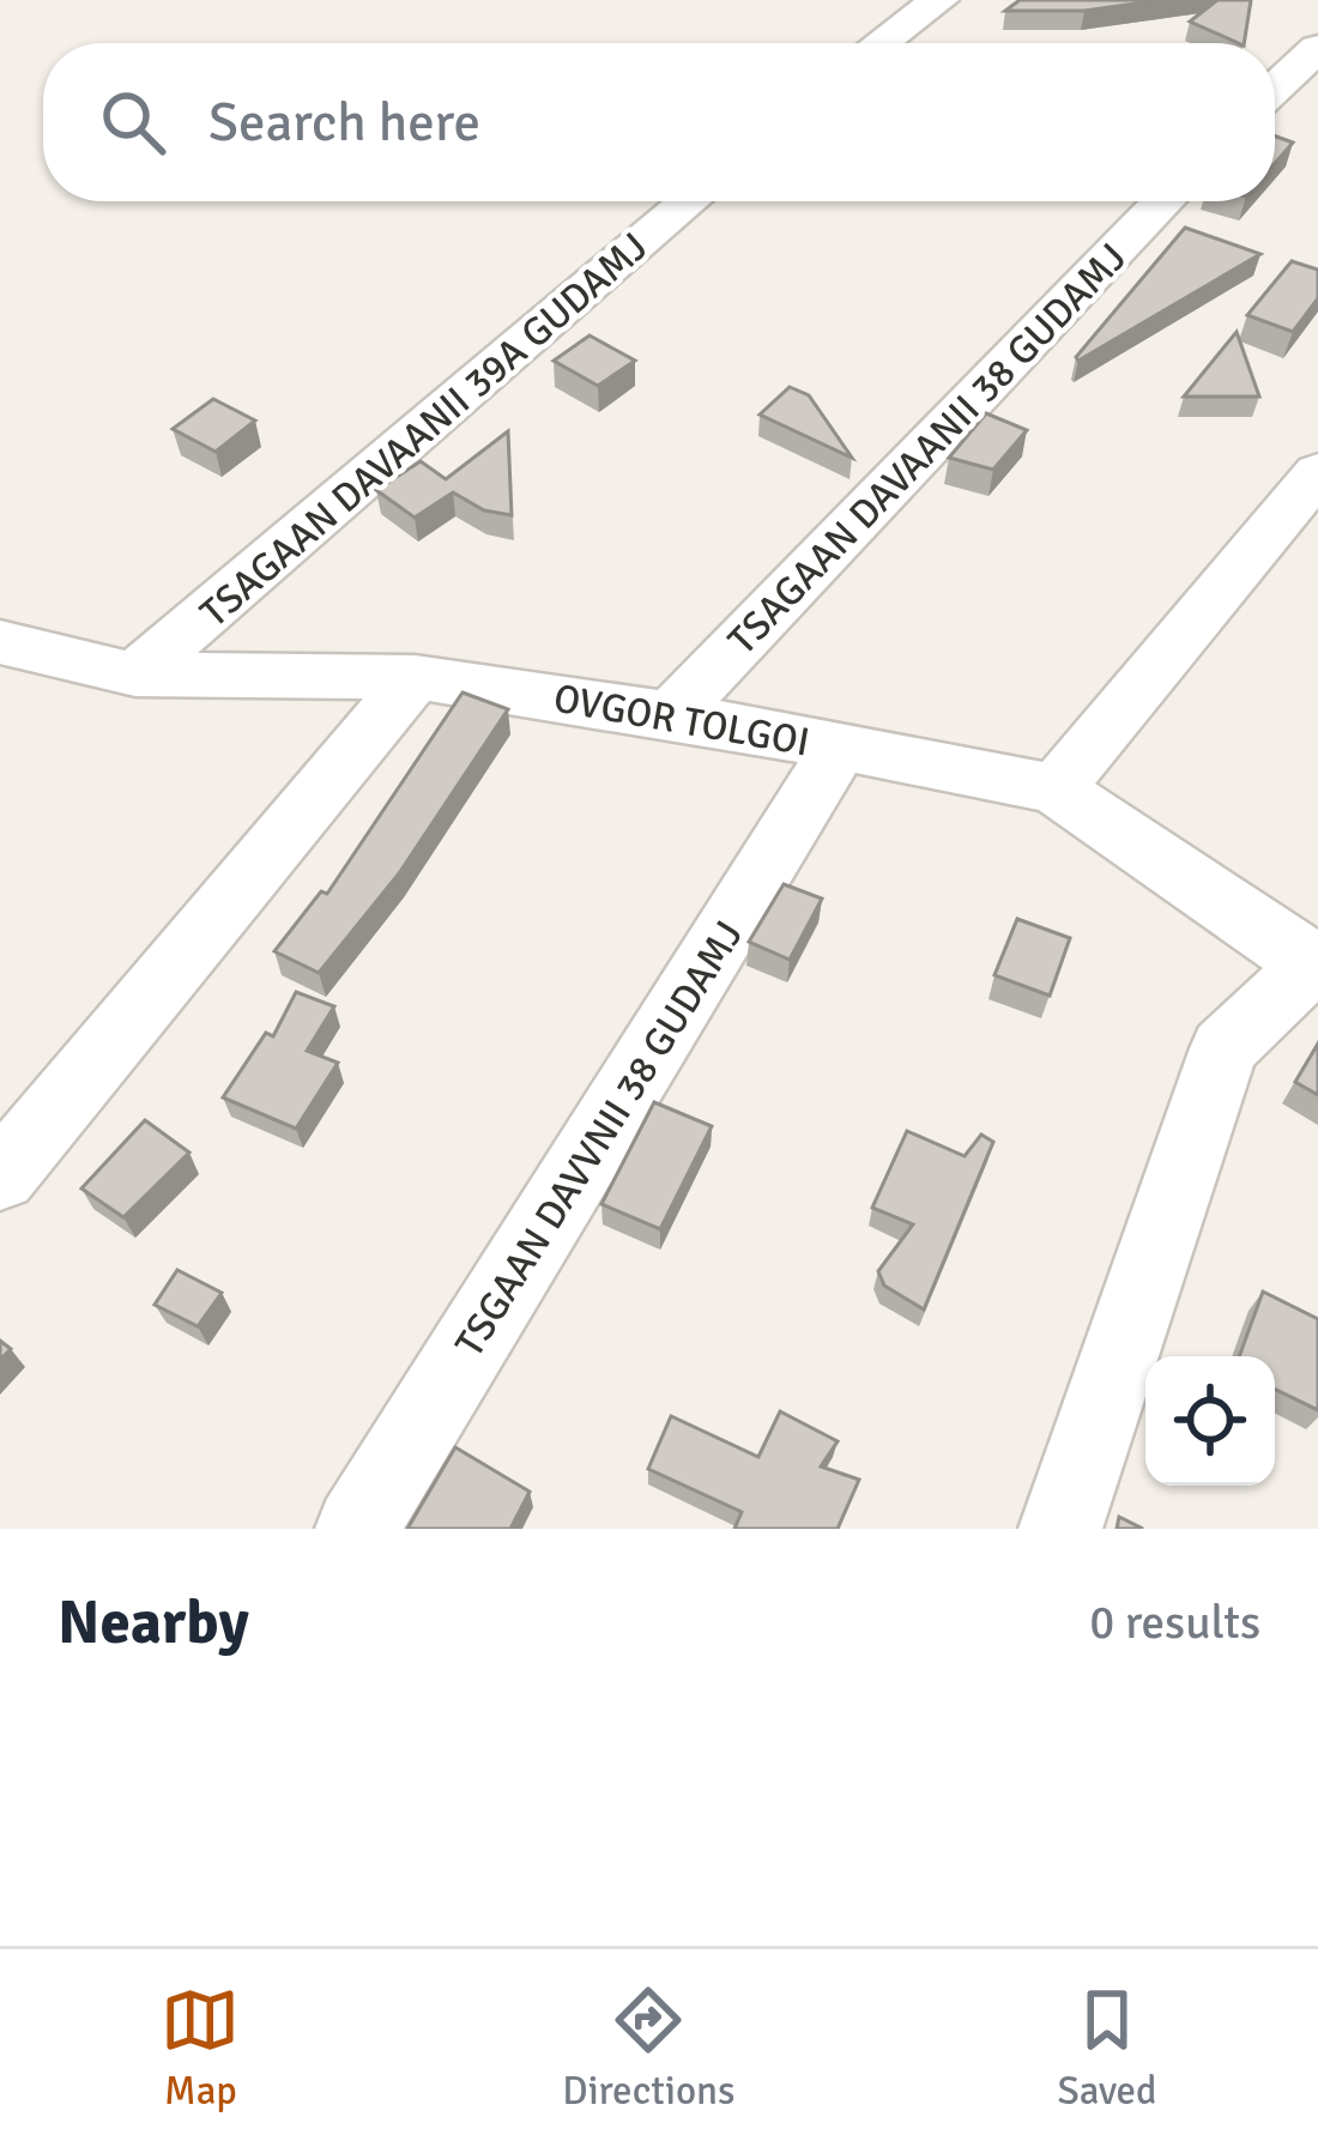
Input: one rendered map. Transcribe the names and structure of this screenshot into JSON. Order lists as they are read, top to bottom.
{
  "streets": {
    "street": [
      "TSAGAAN DAVAANII 39A GUDAMJ",
      "TSAGAAN DAVAANII 38 GUDAMJ",
      "OVGOR TOLGOI",
      "TSGAAN DAVVNII 38 GUDAMJ"
    ]
  },
  "crossings": [
    ["TSAGAAN DAVAANII 39A GUDAMJ", "OVGOR TOLGOI"],
    ["TSAGAAN DAVAANII 38 GUDAMJ", "OVGOR TOLGOI"],
    ["OVGOR TOLGOI", "TSGAAN DAVVNII 38 GUDAMJ"]
  ],
  "page": {
    "search": "Search here",
    "heading": ["Nearby", "0 results"],
    "nav": ["Map", "Directions", "Saved"]
  }
}
